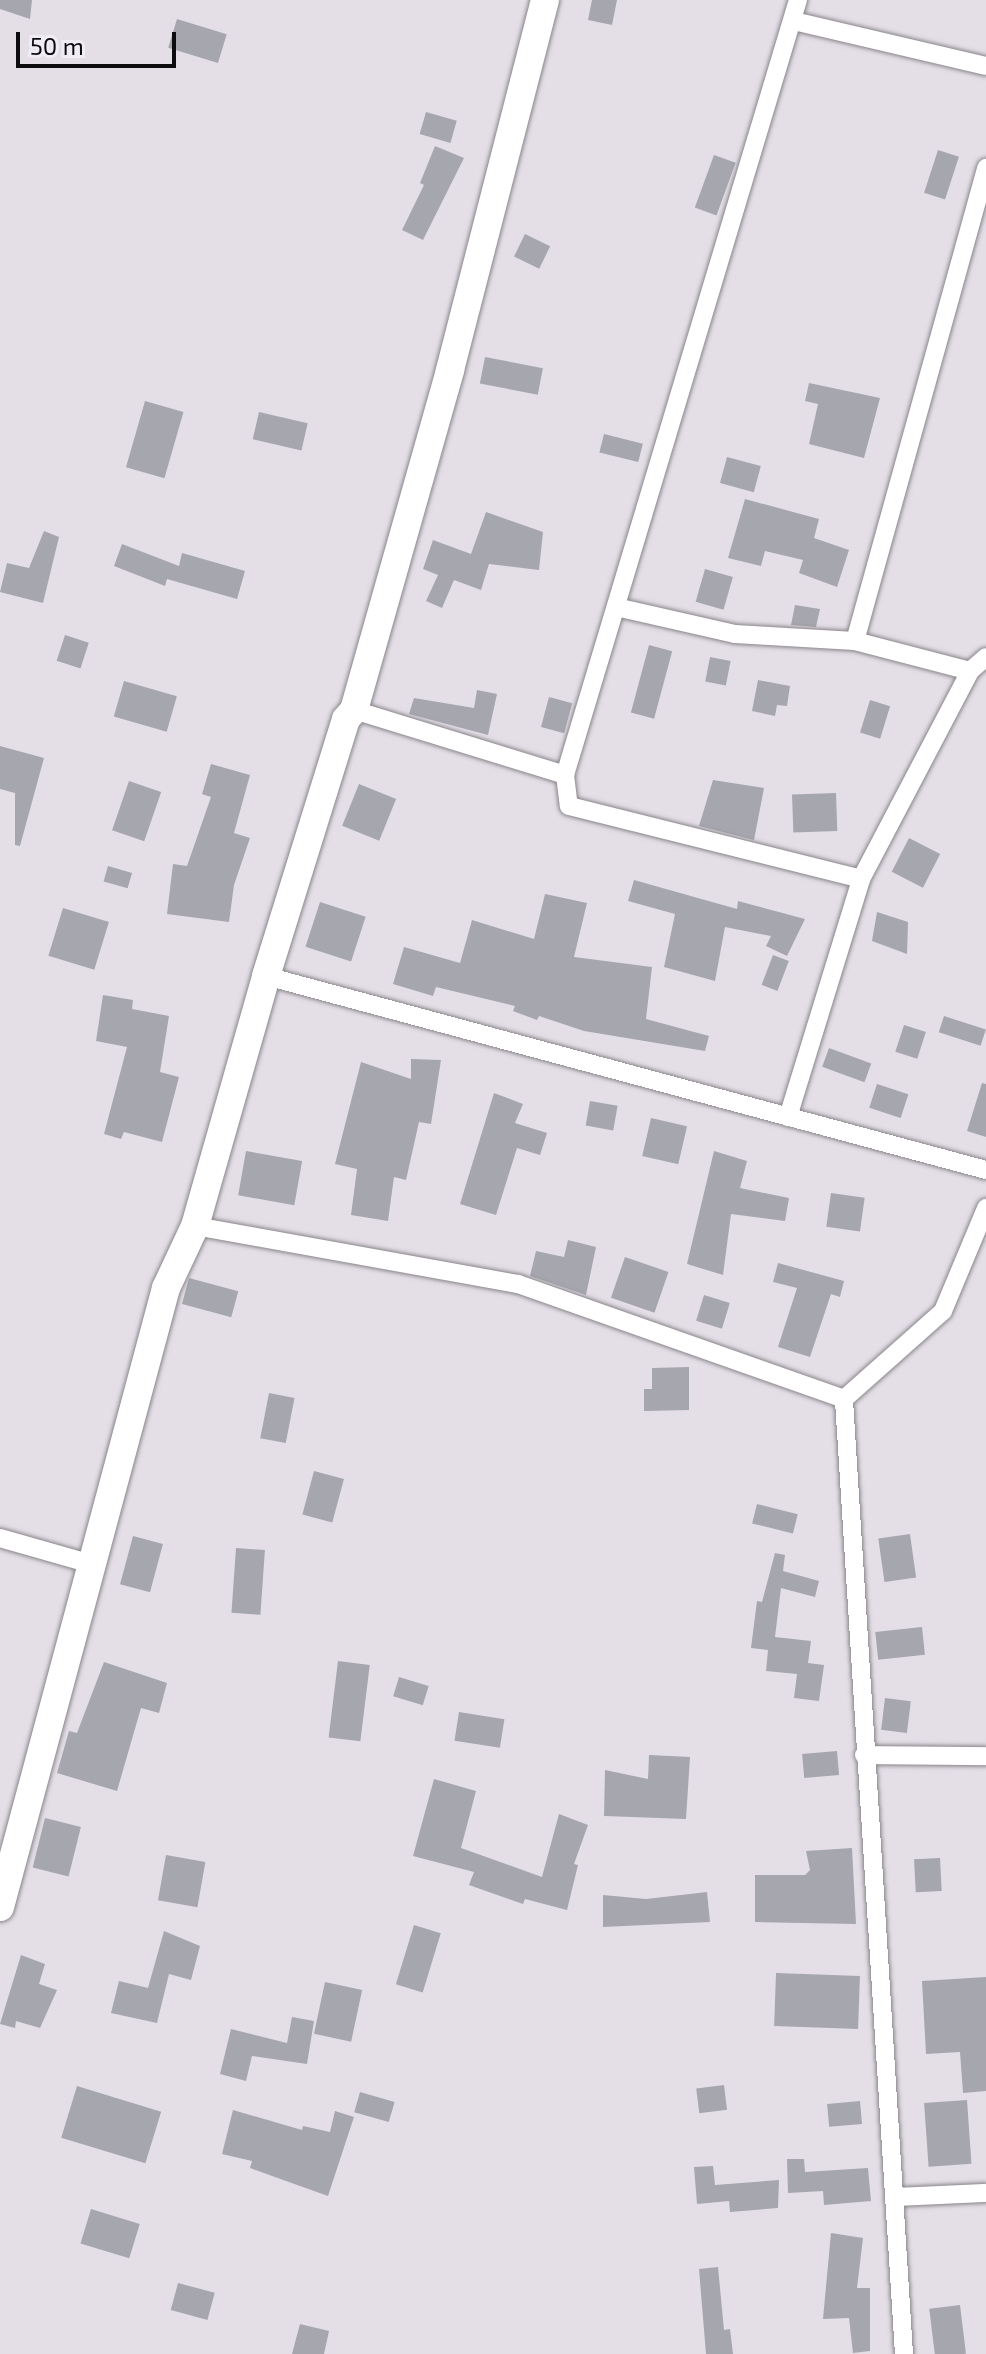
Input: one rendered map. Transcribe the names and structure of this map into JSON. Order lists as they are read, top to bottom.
{
  "scale_bar": "50 m"
}
